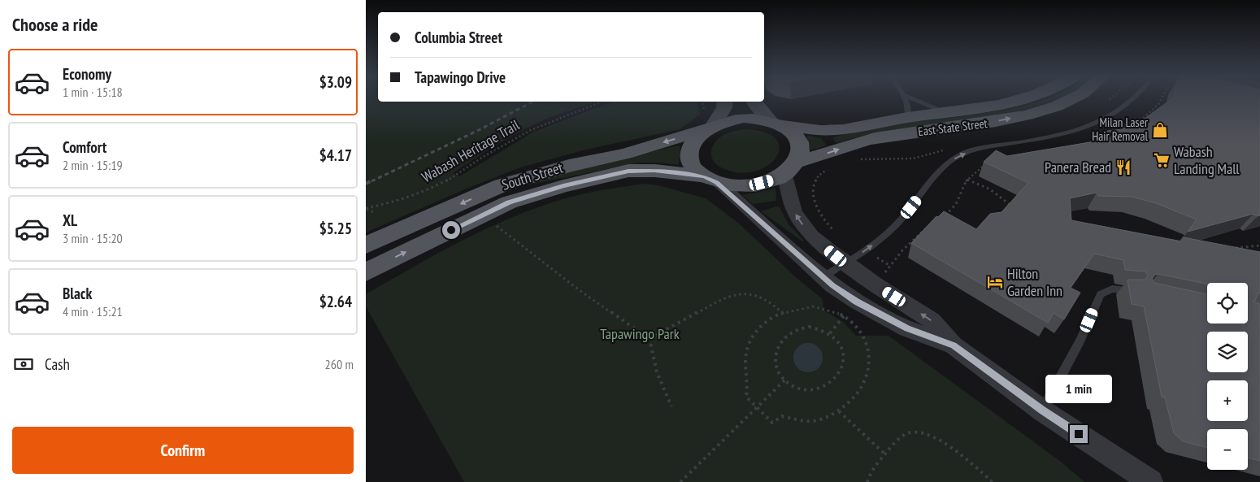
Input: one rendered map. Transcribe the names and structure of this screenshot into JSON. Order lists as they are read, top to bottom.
{
  "streets": {
    "main road": ["East State Street", "South Street"],
    "path": ["Wabash Heritage Trail"]
  },
  "crossings": [
    ["East State Street", "South Street"]
  ],
  "parks": ["Tapawingo Park"],
  "places": {
    "shop": ["Milan Laser Hair Removal"],
    "supermarket": ["Wabash Landing Mall"],
    "restaurant": ["Panera Bread"],
    "hotel": ["Hilton Garden Inn"]
  },
  "page": {
    "heading": "Choose a ride",
    "banner": ["Columbia Street", "Tapawingo Drive"],
    "list": [
      {
        "name": "Economy",
        "note": "1 min · 15:18",
        "value": "$3.09"
      },
      {
        "name": "Comfort",
        "note": "2 min · 15:19",
        "value": "$4.17"
      },
      {
        "name": "XL",
        "note": "3 min · 15:20",
        "value": "$5.25"
      },
      {
        "name": "Black",
        "note": "4 min · 15:21",
        "value": "$2.64"
      }
    ],
    "map_buttons": ["+", "−"],
    "pay": ["Cash", "260 m"],
    "bubble": "1 min",
    "buttons": "Confirm"
  }
}
